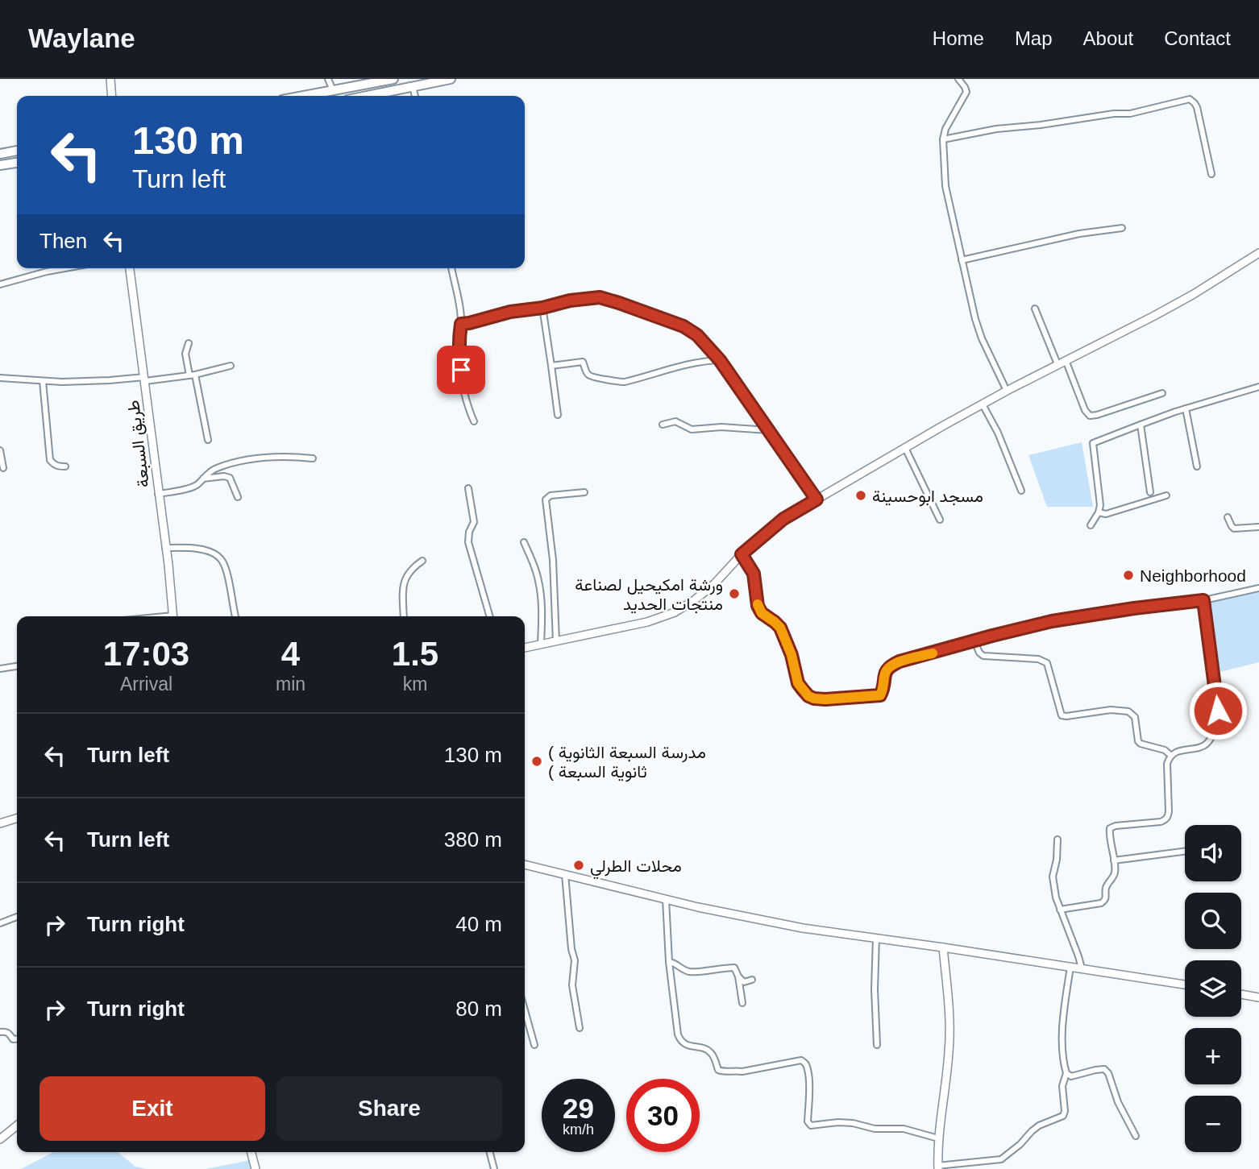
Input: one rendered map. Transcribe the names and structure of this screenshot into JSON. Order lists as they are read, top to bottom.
{
  "streets": {
    "street": ["طريق السبعة"]
  },
  "places": [
    "مسجد ابوحسينة",
    "Neighborhood",
    "ورشة امكيحيل لصناعة منتجات الحديد",
    "( مدرسة السبعة الثانوية ( ثانوية السبعة",
    "محلات الطرلي"
  ],
  "page": {
    "header": "Waylane",
    "nav": [
      "Home",
      "Map",
      "About",
      "Contact"
    ],
    "turn": ["130 m", "Turn left"],
    "then": "Then",
    "eta": [
      "17:03",
      "Arrival",
      "4",
      "min",
      "1.5",
      "km"
    ],
    "list": [
      {
        "name": "Turn left",
        "value": "130 m"
      },
      {
        "name": "Turn left",
        "value": "380 m"
      },
      {
        "name": "Turn right",
        "value": "40 m"
      },
      {
        "name": "Turn right",
        "value": "80 m"
      }
    ],
    "map_buttons": ["+", "−"],
    "buttons": ["Exit", "Share"],
    "speed": "29 km/h",
    "limit": "30"
  }
}
